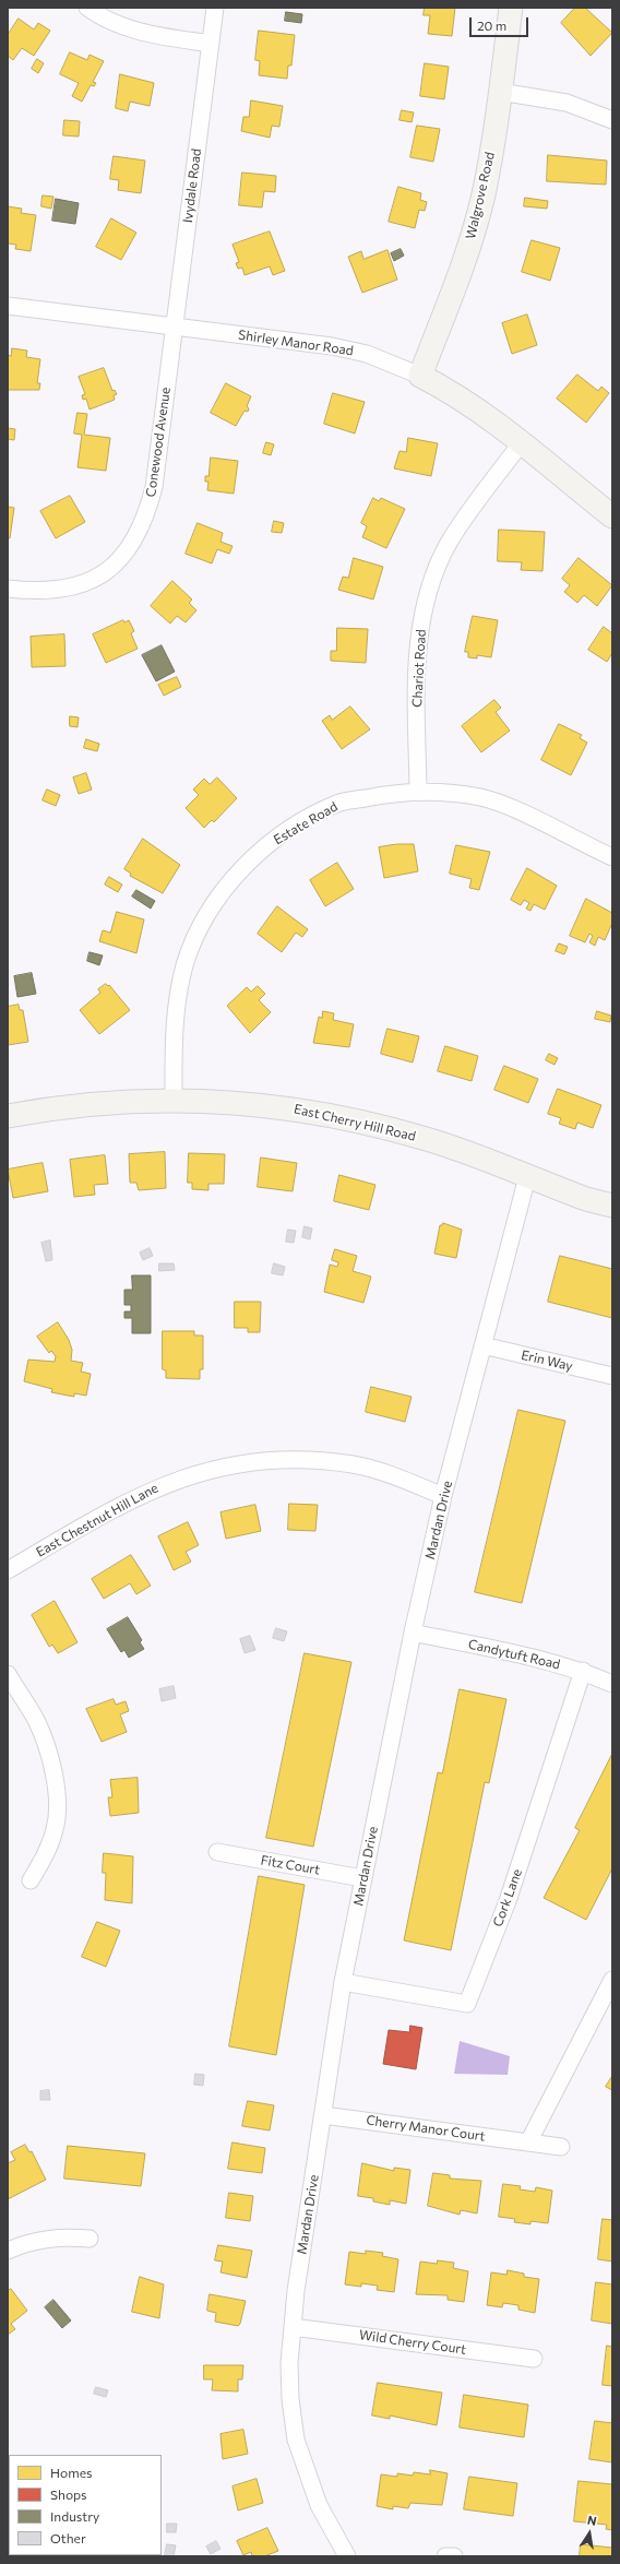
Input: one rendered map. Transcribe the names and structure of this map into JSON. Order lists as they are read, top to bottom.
{
  "streets": {
    "street": [
      "Ivydale Road",
      "Walgrove Road",
      "Shirley Manor Road",
      "Conewood Avenue",
      "Chariot Road",
      "Estate Road",
      "East Cherry Hill Road",
      "Erin Way",
      "East Chestnut Hill Lane",
      "Mardan Drive",
      "Candytuft Road",
      "Fitz Court",
      "Cork Lane",
      "Cherry Manor Court",
      "Wild Cherry Court"
    ]
  },
  "crossings": [
    ["Ivydale Road", "Shirley Manor Road"],
    ["Ivydale Road", "Conewood Avenue"],
    ["Walgrove Road", "Shirley Manor Road"],
    ["Shirley Manor Road", "Conewood Avenue"],
    ["Shirley Manor Road", "Chariot Road"],
    ["Chariot Road", "Estate Road"],
    ["Estate Road", "East Cherry Hill Road"],
    ["East Cherry Hill Road", "Mardan Drive"],
    ["Erin Way", "Mardan Drive"],
    ["East Chestnut Hill Lane", "Mardan Drive"],
    ["Mardan Drive", "Candytuft Road"],
    ["Mardan Drive", "Fitz Court"],
    ["Mardan Drive", "Cork Lane"],
    ["Mardan Drive", "Cherry Manor Court"],
    ["Mardan Drive", "Wild Cherry Court"],
    ["Candytuft Road", "Cork Lane"]
  ],
  "legend": [
    "Homes",
    "Shops",
    "Industry",
    "Other"
  ],
  "scale_bar": "20 m",
  "north": "top"
}
